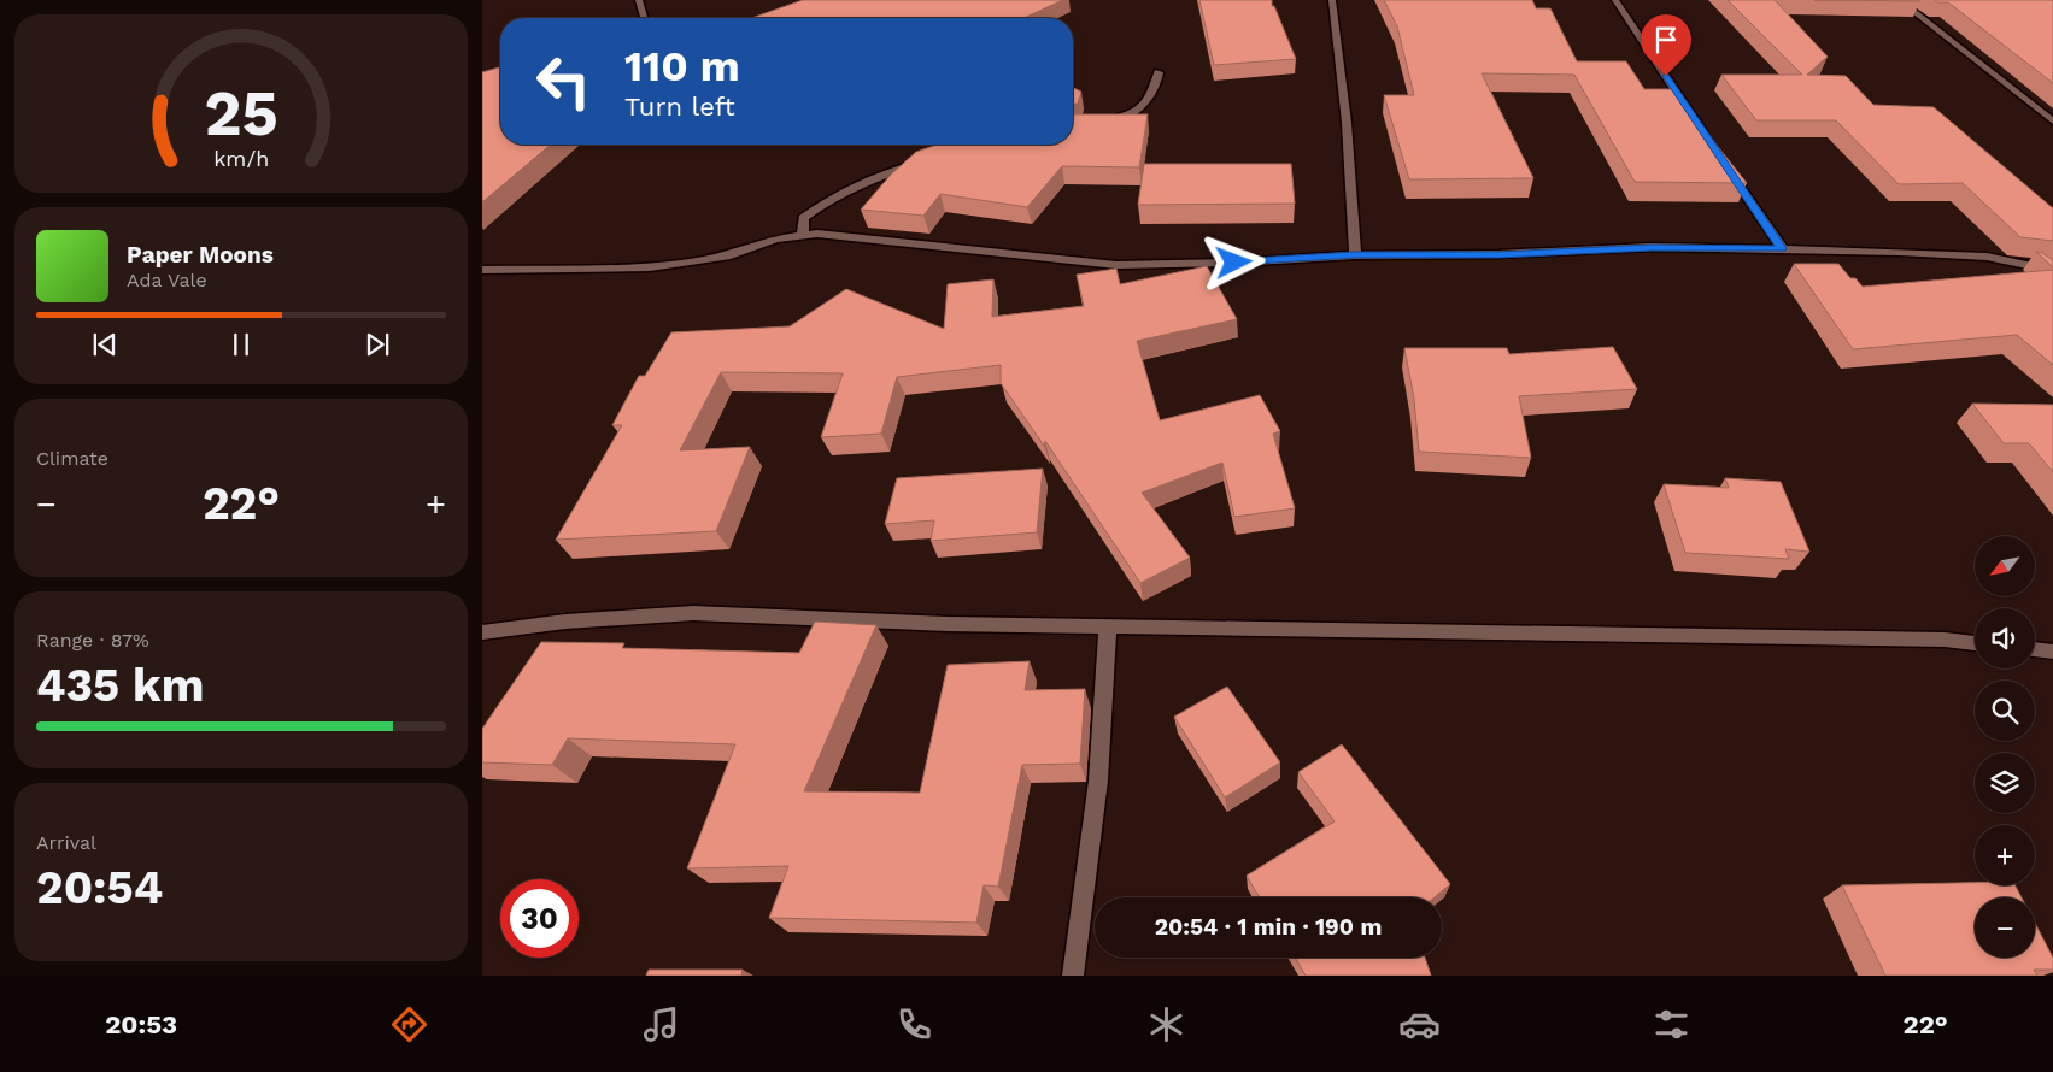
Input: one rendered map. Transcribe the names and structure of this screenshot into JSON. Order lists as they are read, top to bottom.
{
  "north": "bottom left",
  "page": {
    "turn": ["110 m", "Turn left"],
    "song": ["Paper Moons", "Ada Vale"],
    "tile": [
      "Climate",
      ["Range · 87%", "435 km"],
      ["Arrival", "20:54"]
    ],
    "heat": ["−", "22°", "+"],
    "map_buttons": ["+", "−"],
    "limit": "30",
    "trip": "20:54 · 1 min · 190 m",
    "tabs": ["20:53", "22°"],
    "gauge": ["25", "km/h"]
  }
}
